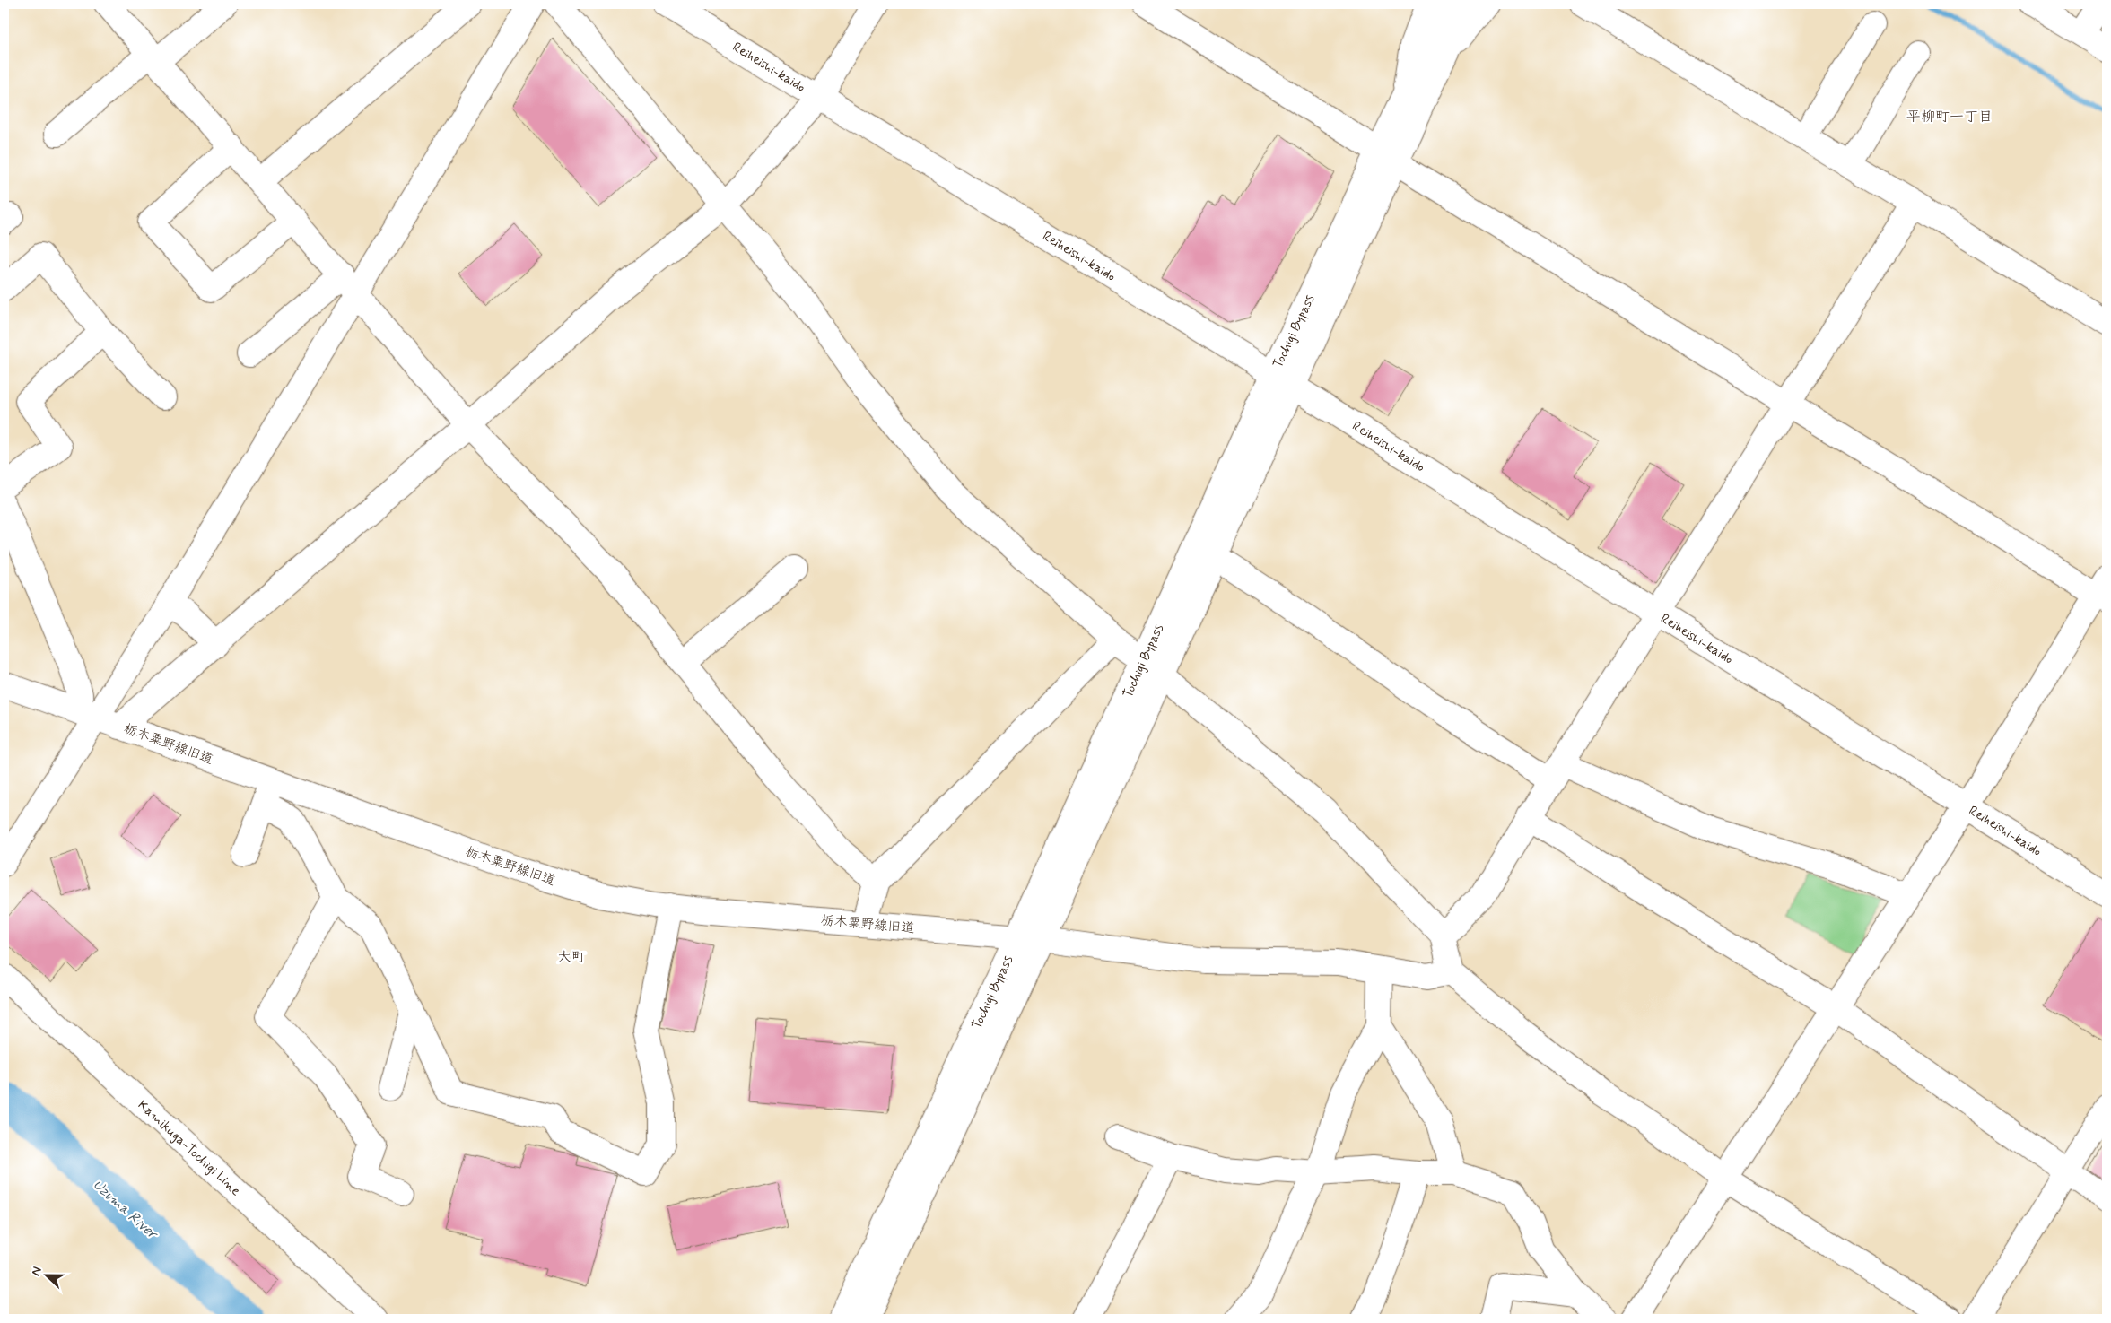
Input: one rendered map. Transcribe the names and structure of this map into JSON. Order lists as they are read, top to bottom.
{
  "streets": {
    "street": [
      "Reiheishi-kaido",
      "Tochigi Bypass",
      "栃木粟野線旧道",
      "Kamikuga-Tochigi Line"
    ]
  },
  "crossings": [
    ["Reiheishi-kaido", "Tochigi Bypass"],
    ["Tochigi Bypass", "栃木粟野線旧道"]
  ],
  "districts": ["平柳町一丁目", "大町"],
  "water": ["Uzuma River"],
  "north": "left"
}
